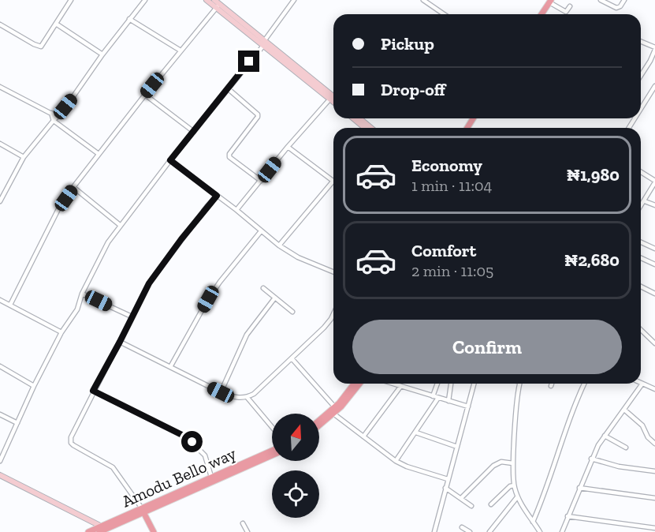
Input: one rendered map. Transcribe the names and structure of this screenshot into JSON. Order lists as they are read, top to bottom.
{
  "streets": {
    "main road": ["Amodu Bello way"]
  },
  "north": "top",
  "page": {
    "banner": ["Pickup", "Drop-off"],
    "list": [
      {
        "name": "Economy",
        "note": "1 min · 11:04",
        "value": "₦1,980"
      },
      {
        "name": "Comfort",
        "note": "2 min · 11:05",
        "value": "₦2,680"
      }
    ],
    "buttons": "Confirm"
  }
}
